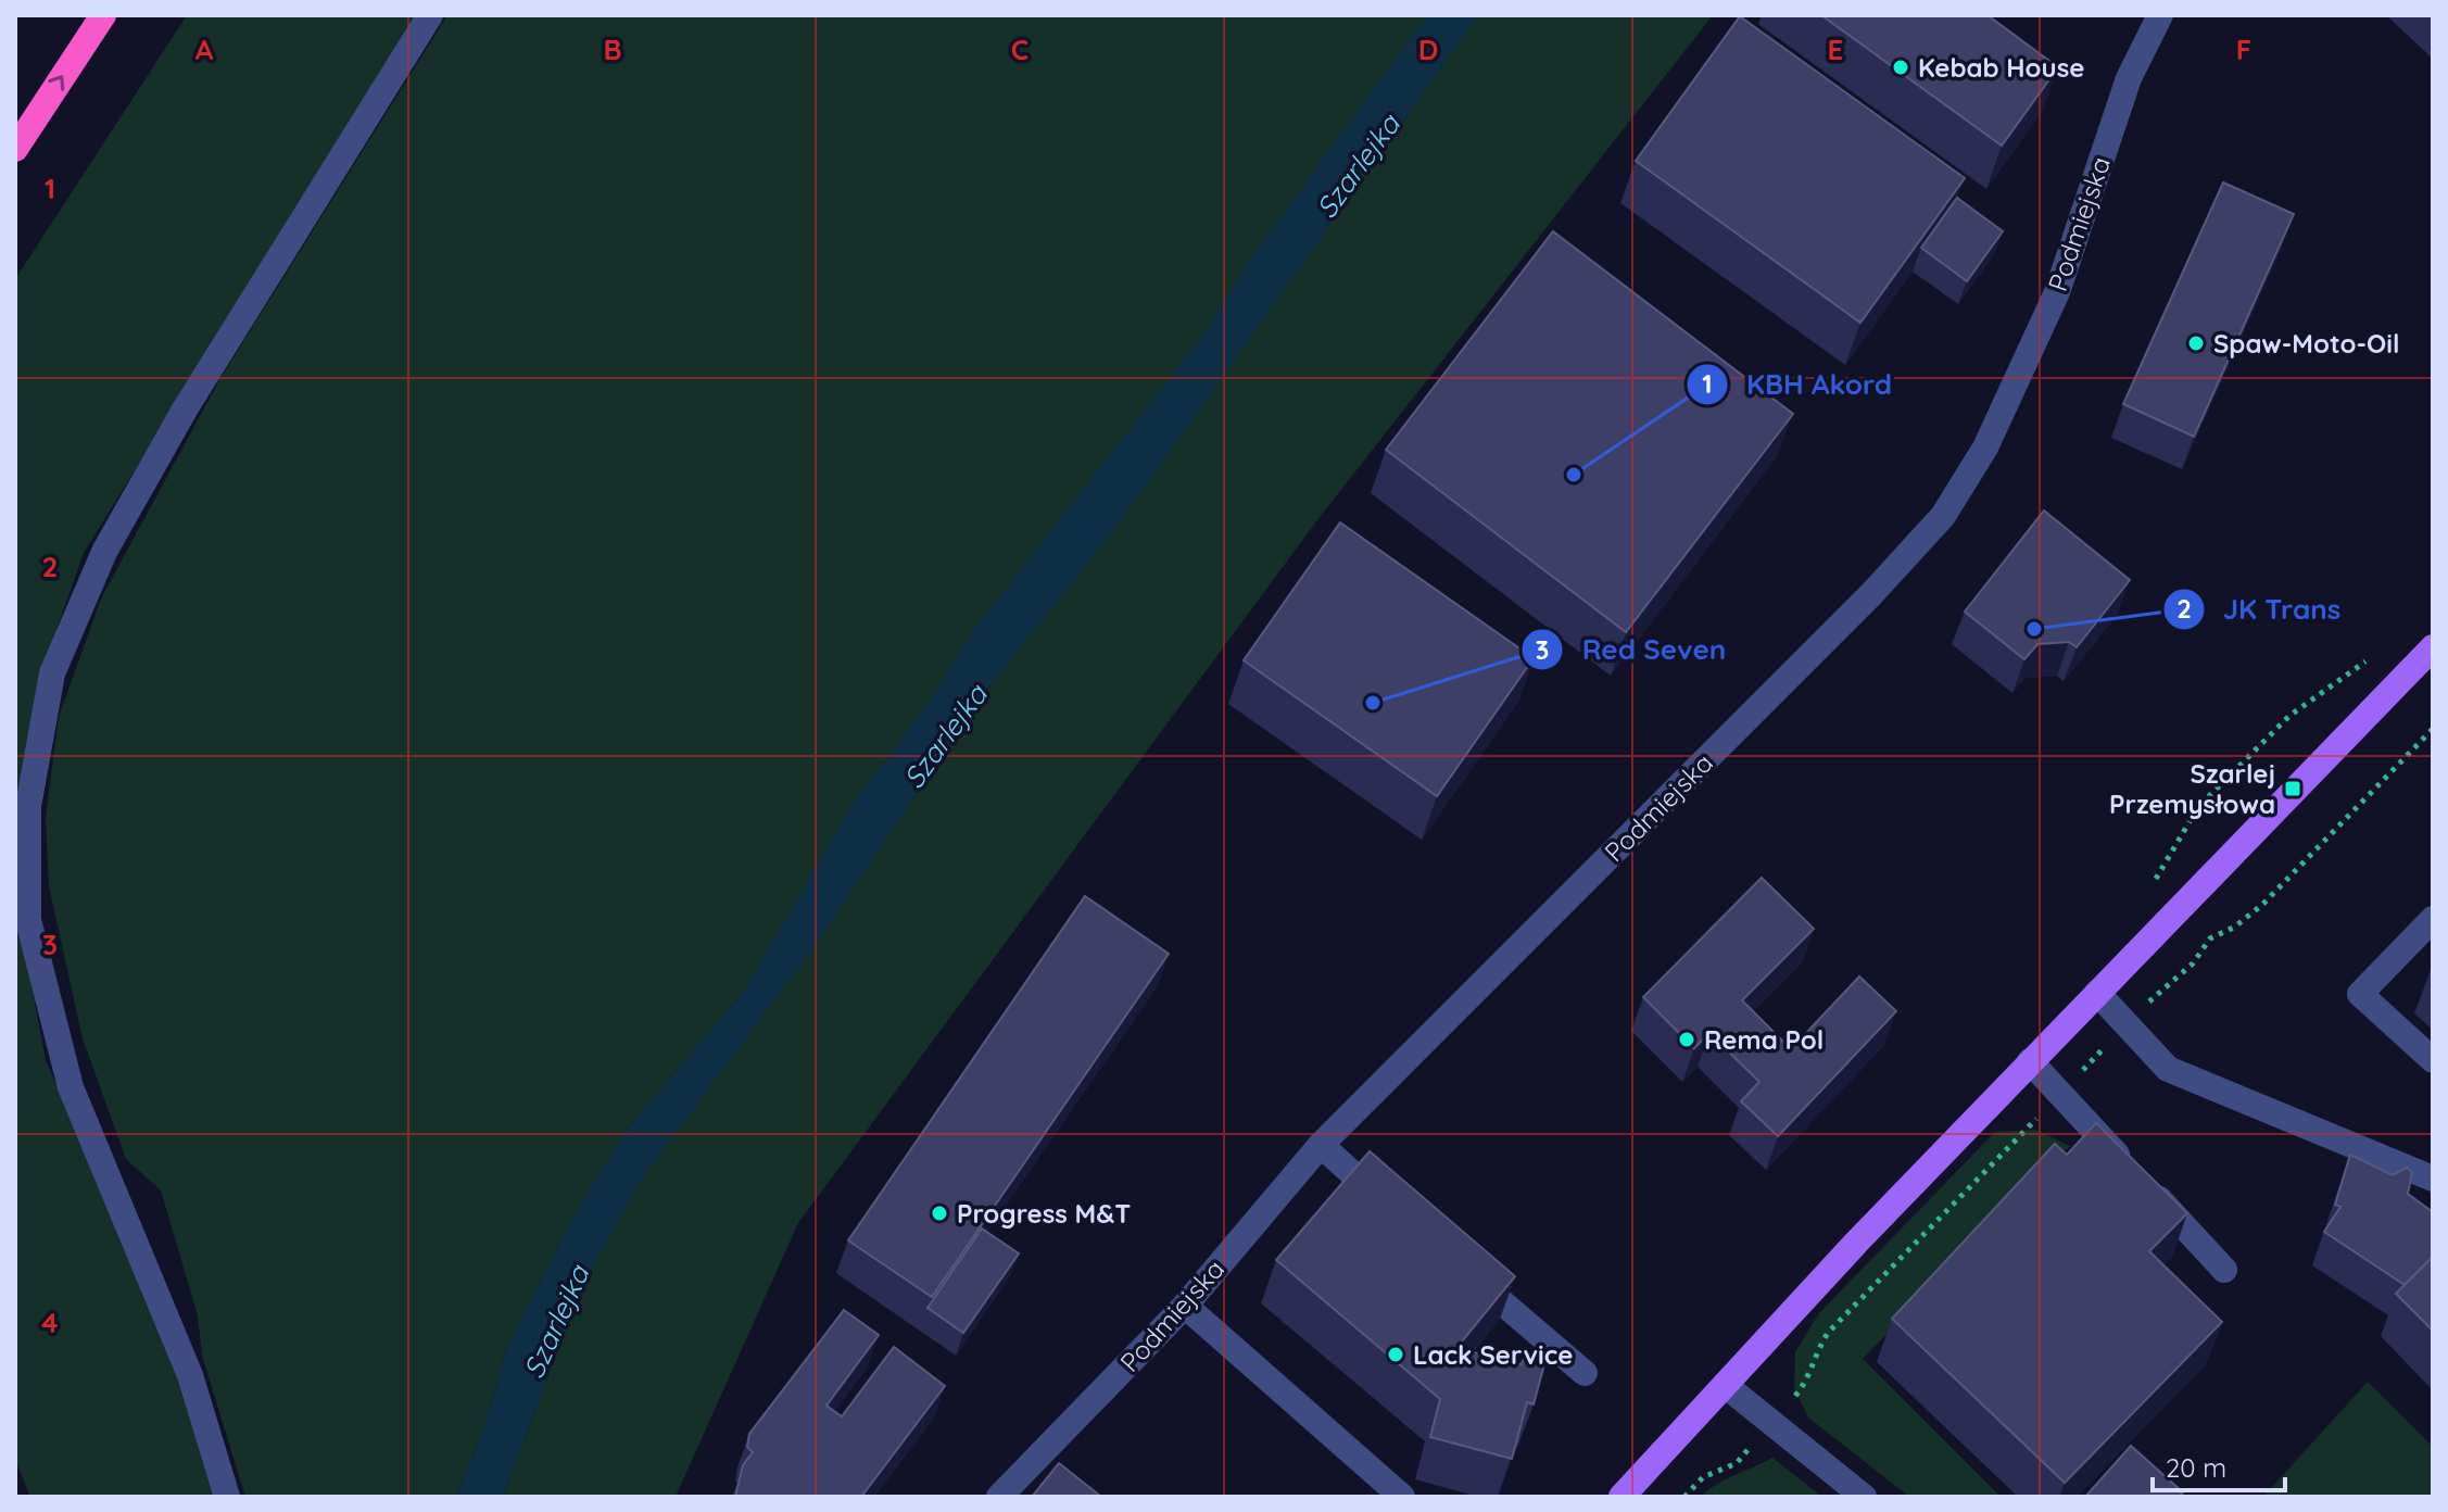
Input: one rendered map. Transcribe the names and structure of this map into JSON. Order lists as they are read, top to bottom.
{
  "streets": {
    "street": ["Podmiejska"]
  },
  "water": ["Szarlejka"],
  "places": {
    "other": [
      "Kebab House",
      "Spaw-Moto-Oil",
      "KBH Akord",
      "JK Trans",
      "Red Seven",
      "Rema Pol",
      "Progress M&T",
      "Lack Service"
    ],
    "transit": ["Szarlej Przemysłowa"]
  },
  "scale_bar": "20 m",
  "grid": {
    "columns": [
      "A",
      "B",
      "C",
      "D",
      "E",
      "F"
    ],
    "rows": [
      "1",
      "2",
      "3",
      "4"
    ]
  }
}
